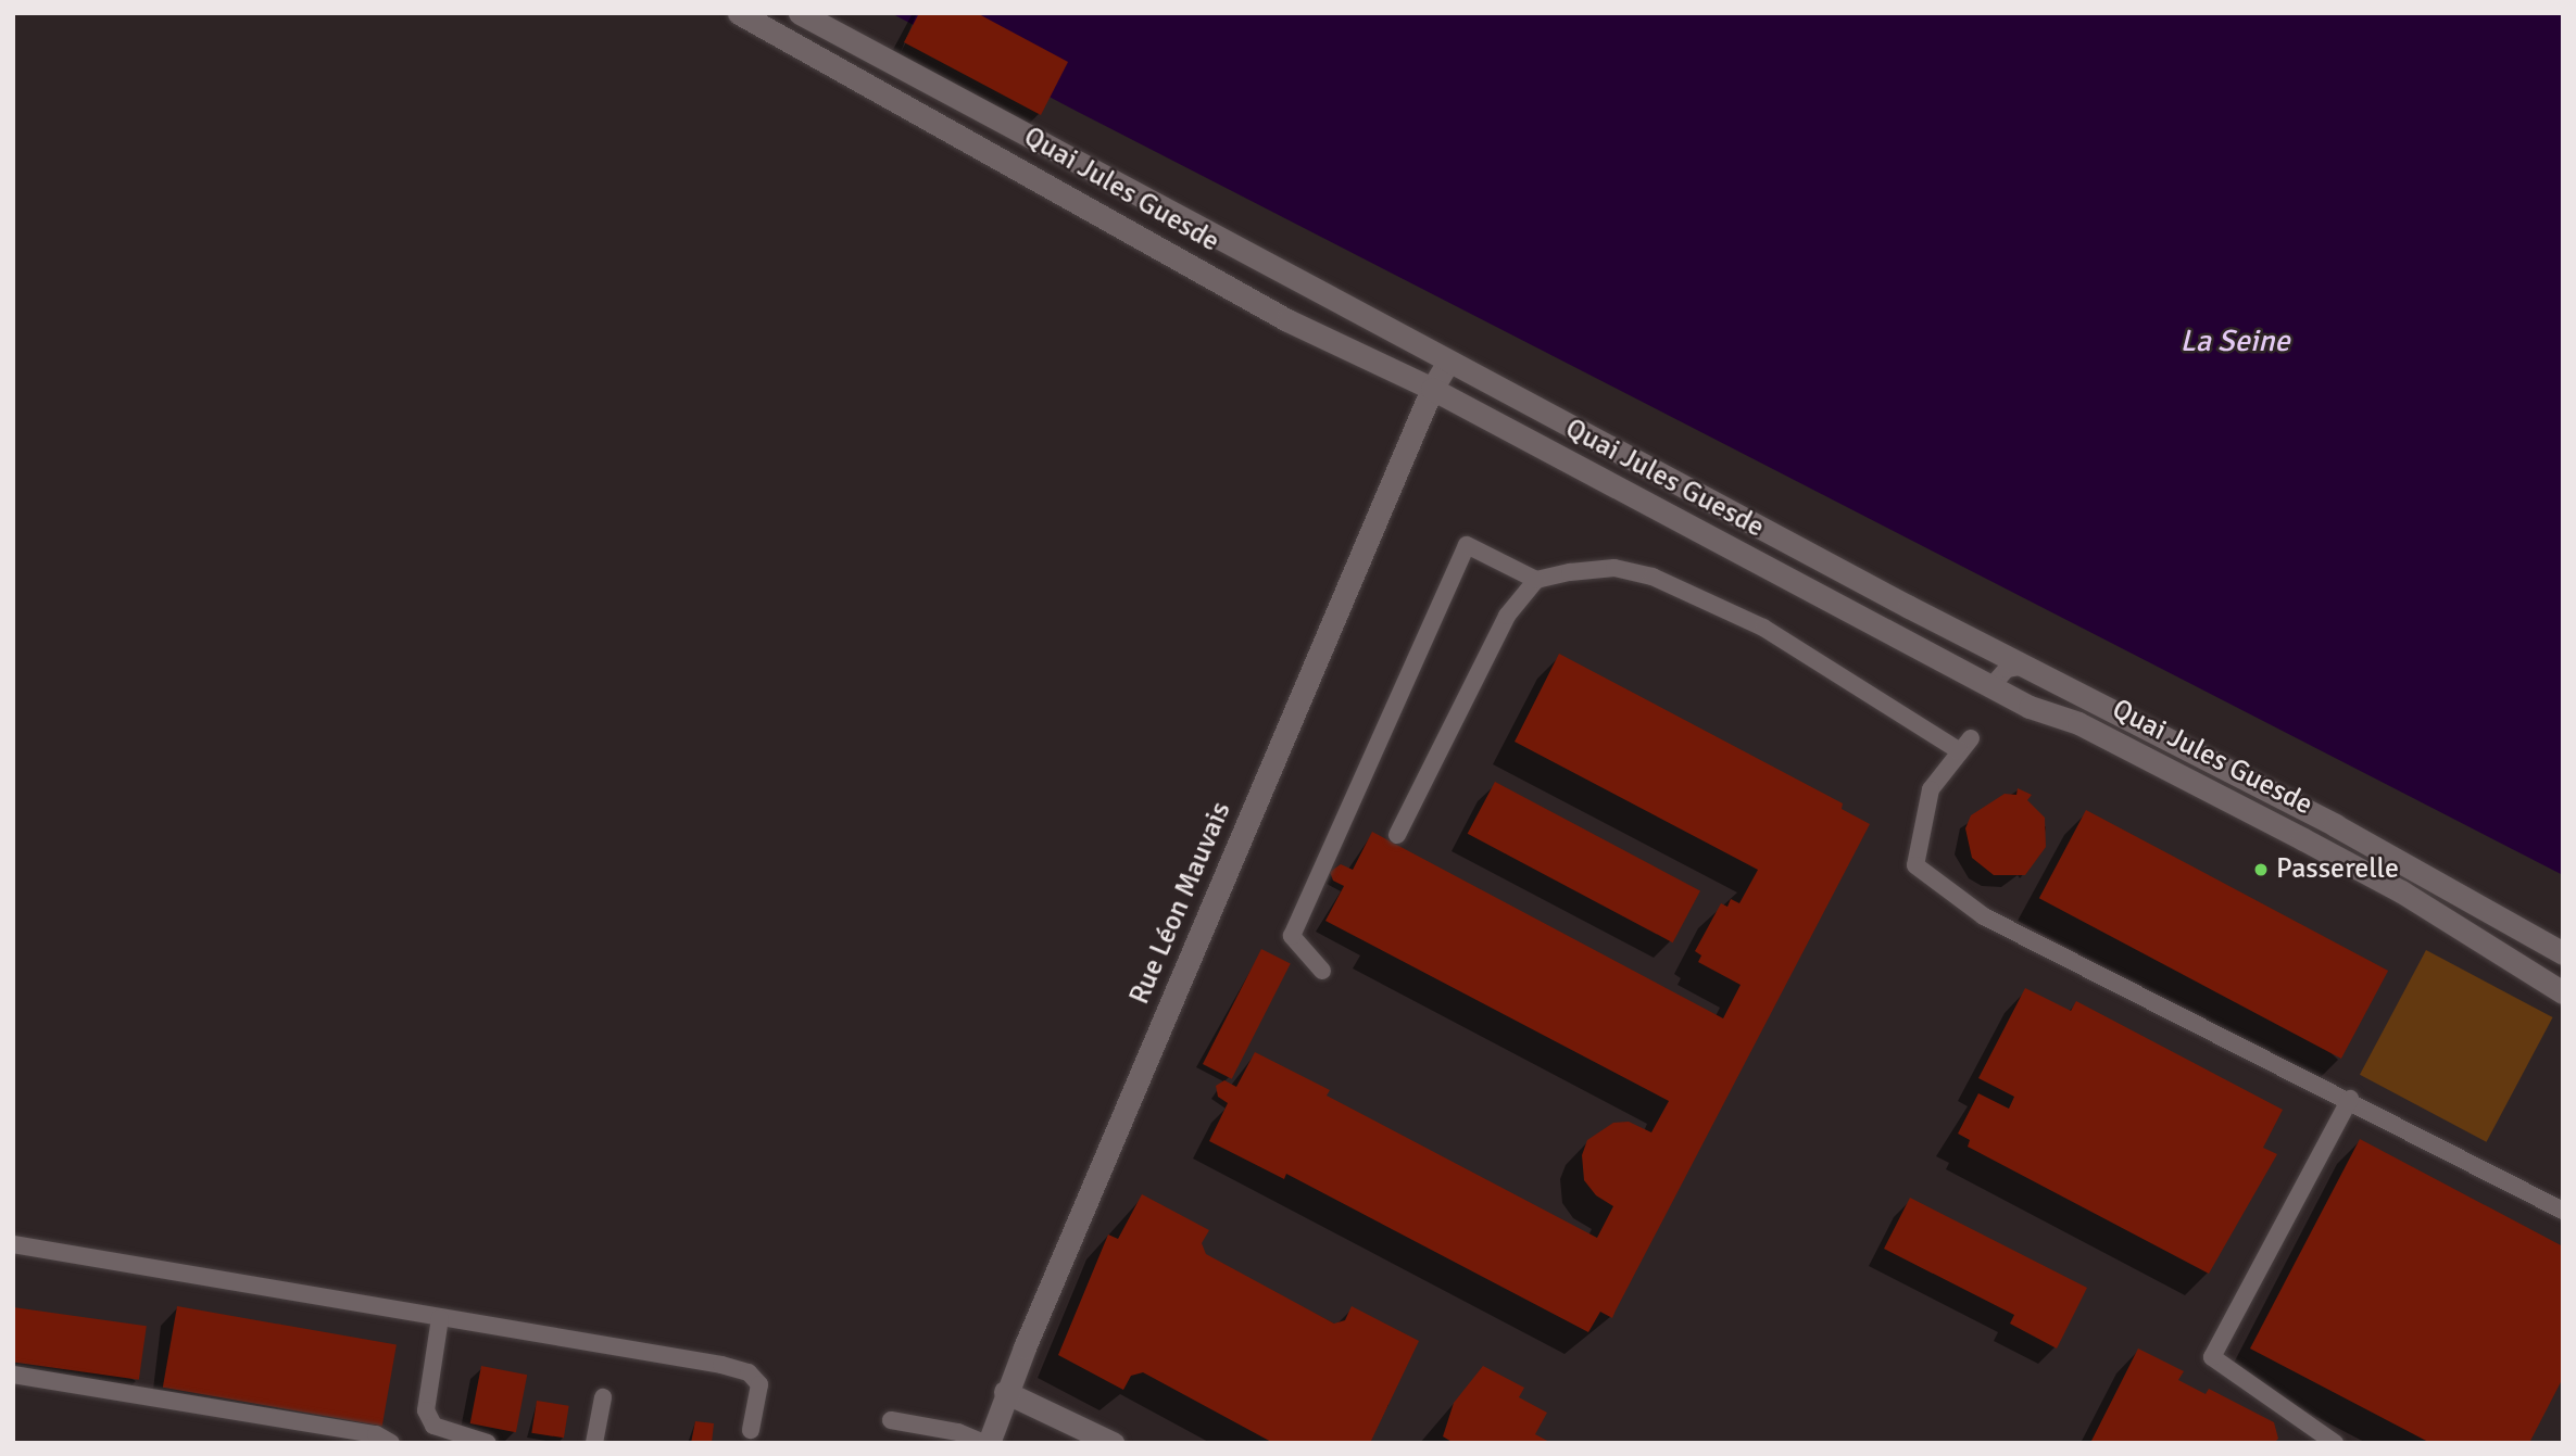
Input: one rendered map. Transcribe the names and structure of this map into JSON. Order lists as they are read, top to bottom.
{
  "streets": {
    "main road": ["Quai Jules Guesde", "Rue Léon Mauvais"]
  },
  "crossings": [
    ["Quai Jules Guesde", "Rue Léon Mauvais"]
  ],
  "water": ["La Seine"],
  "places": ["Passerelle"]
}
